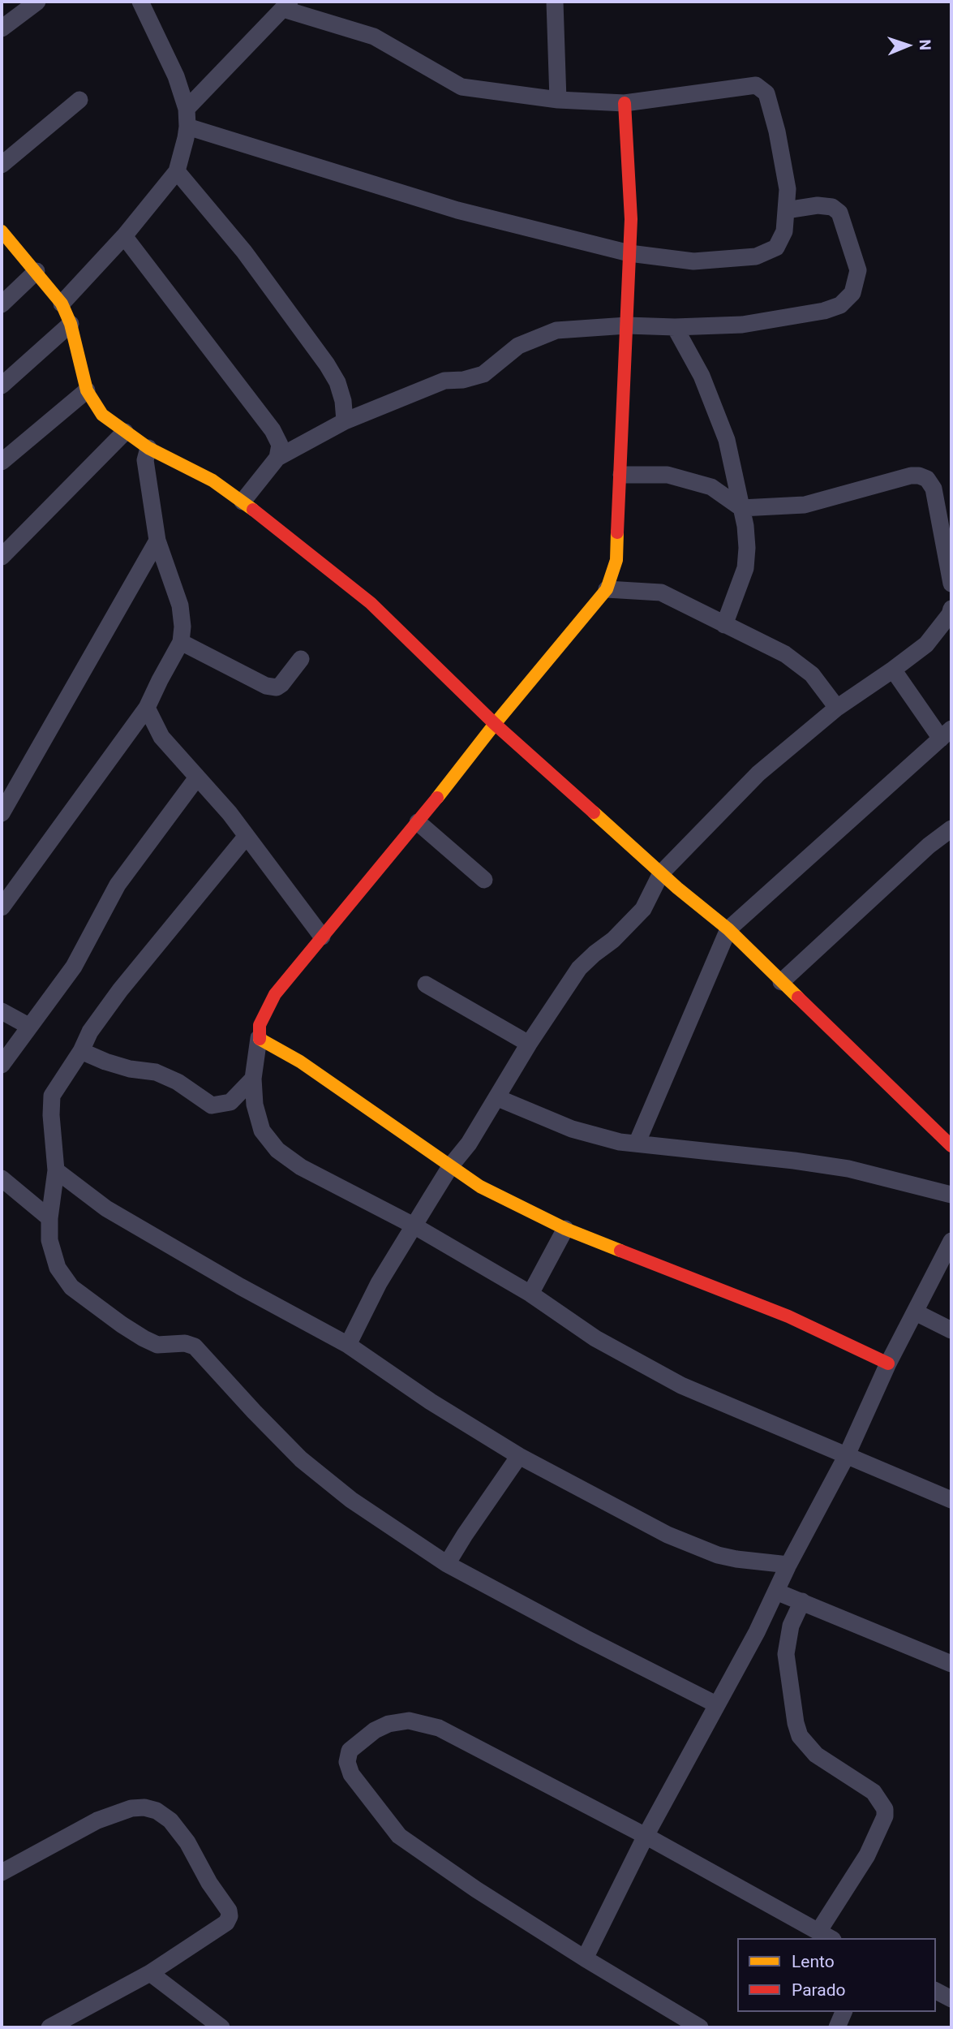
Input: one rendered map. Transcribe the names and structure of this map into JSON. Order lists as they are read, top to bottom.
{
  "legend": ["Lento", "Parado"],
  "north": "right"
}
